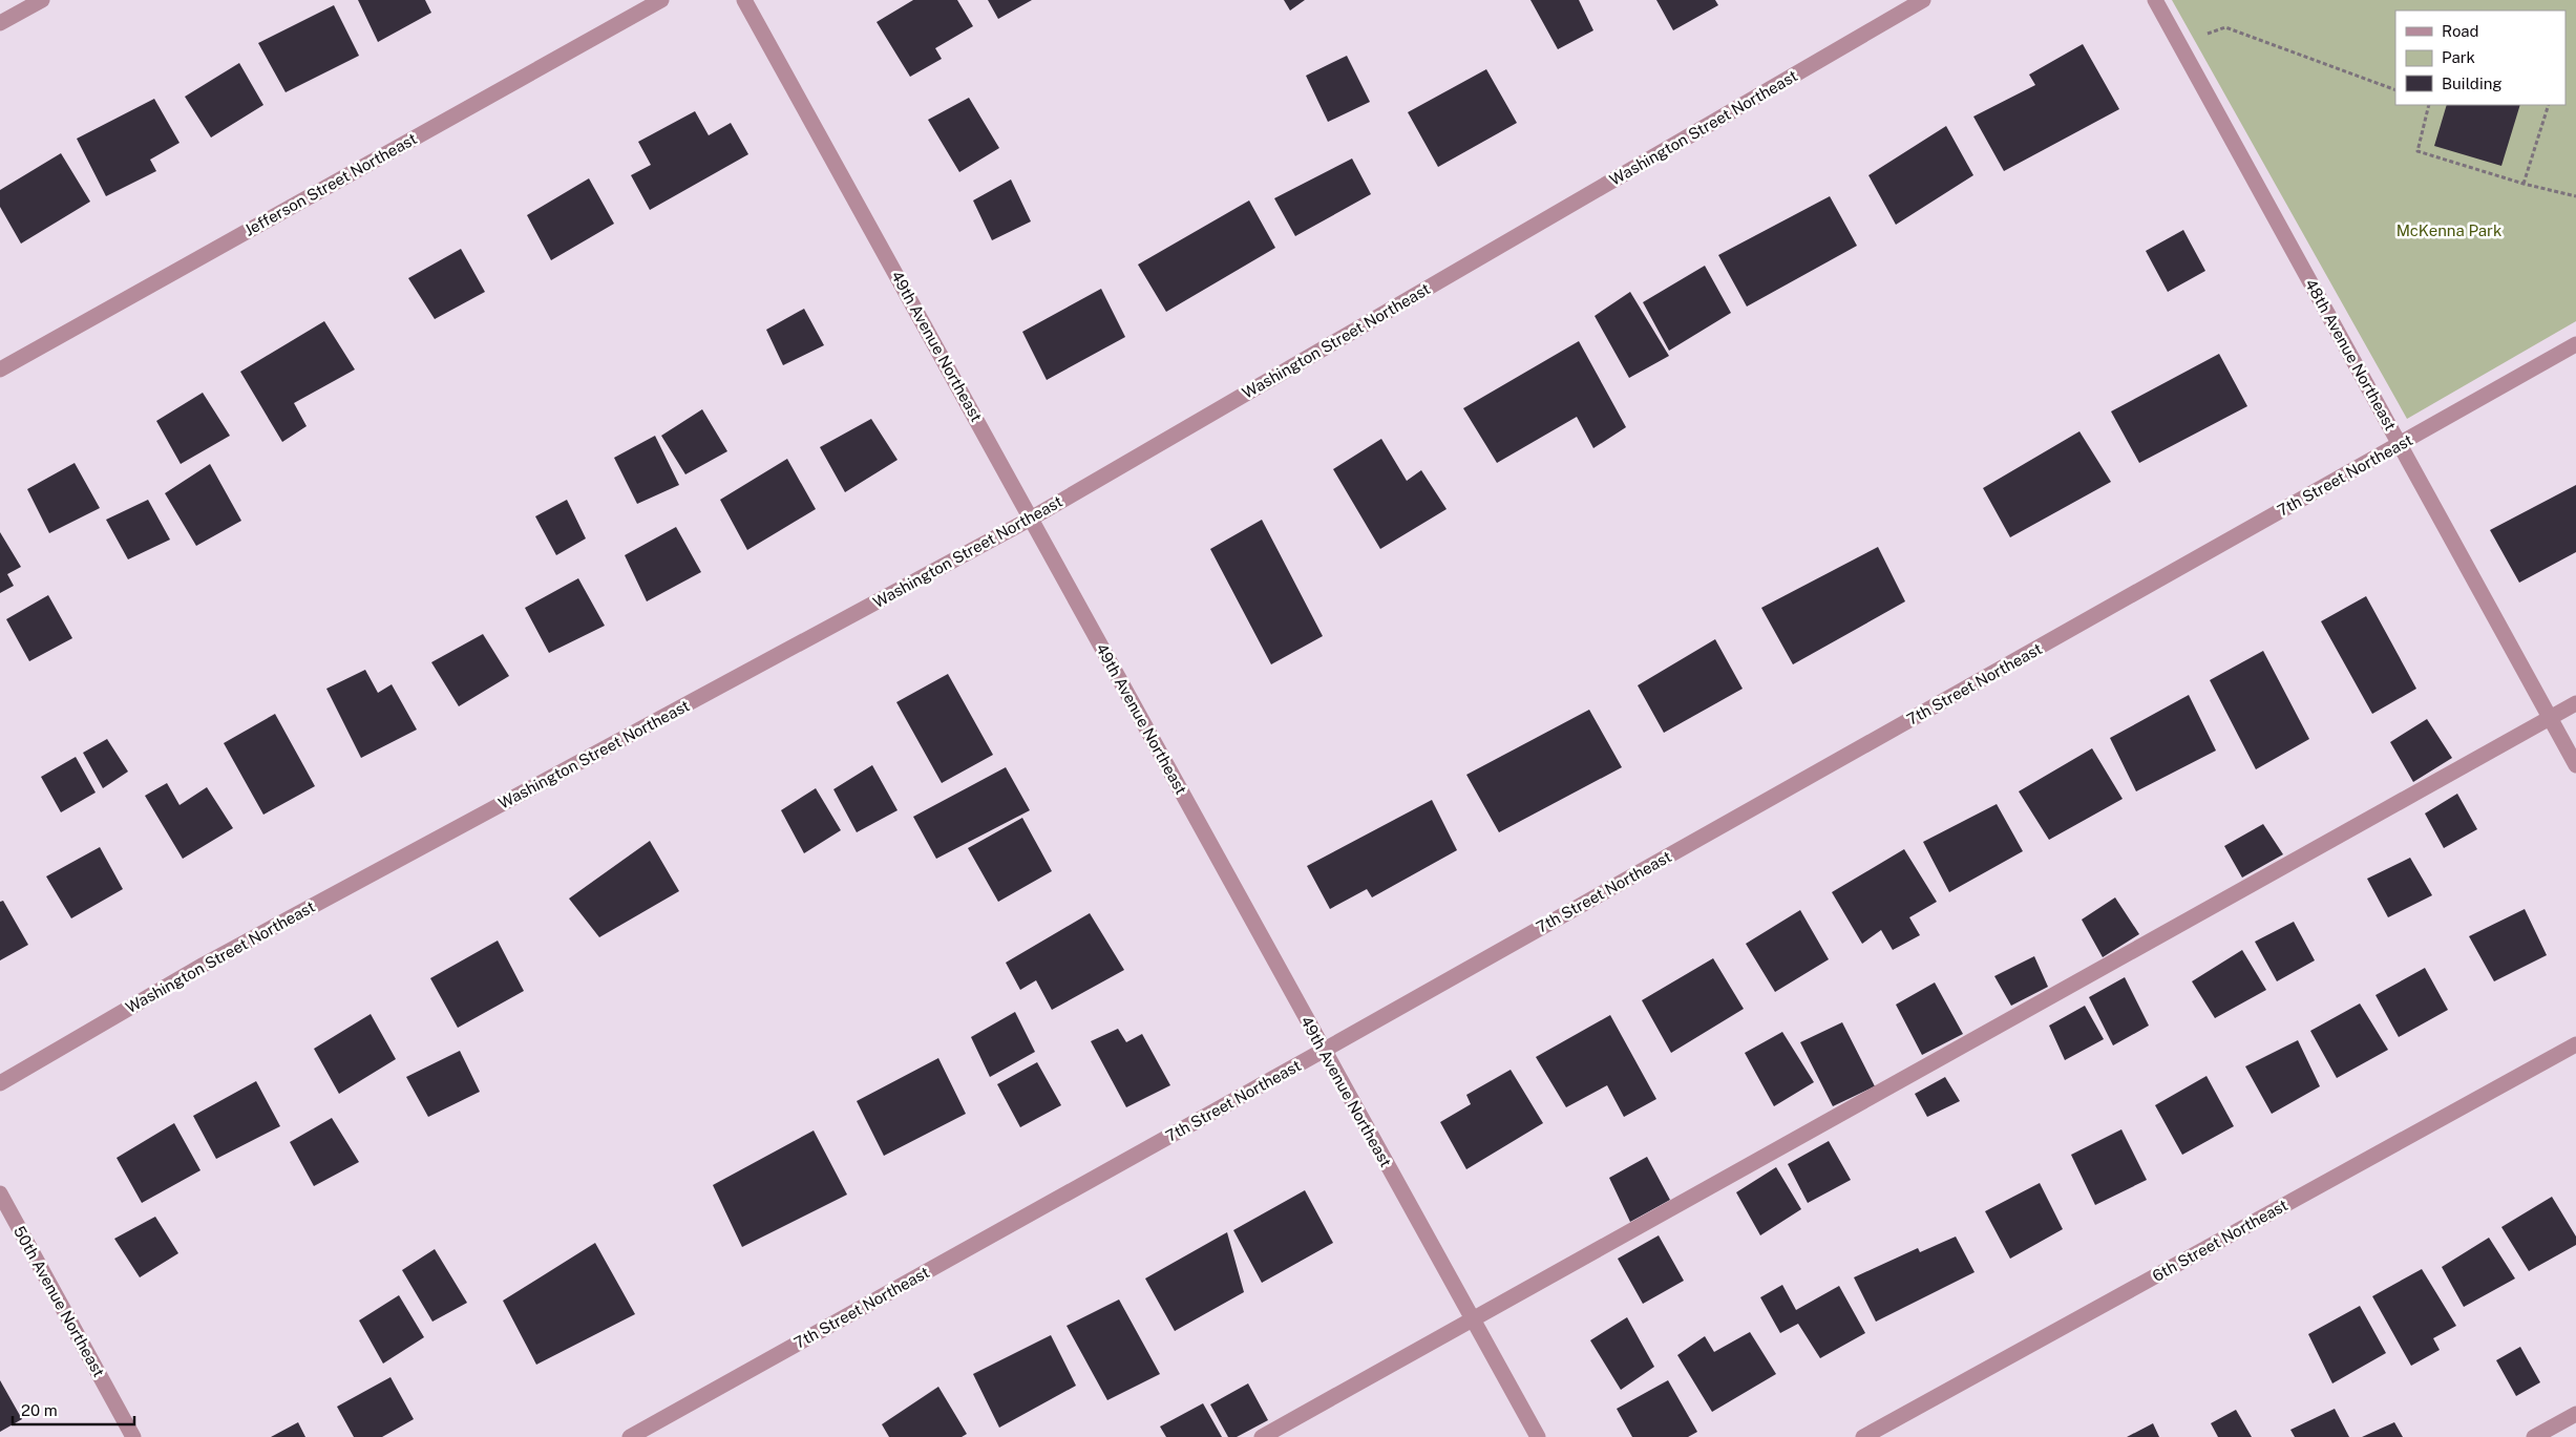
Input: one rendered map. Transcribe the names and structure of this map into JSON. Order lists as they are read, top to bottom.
{
  "streets": {
    "street": [
      "Washington Street Northeast",
      "Jefferson Street Northeast",
      "49th Avenue Northeast",
      "48th Avenue Northeast",
      "7th Street Northeast",
      "6th Street Northeast",
      "50th Avenue Northeast"
    ]
  },
  "crossings": [
    ["Washington Street Northeast", "49th Avenue Northeast"],
    ["49th Avenue Northeast", "7th Street Northeast"],
    ["48th Avenue Northeast", "7th Street Northeast"]
  ],
  "parks": ["McKenna Park"],
  "legend": ["Road", "Park", "Building"],
  "scale_bar": "20 m"
}
